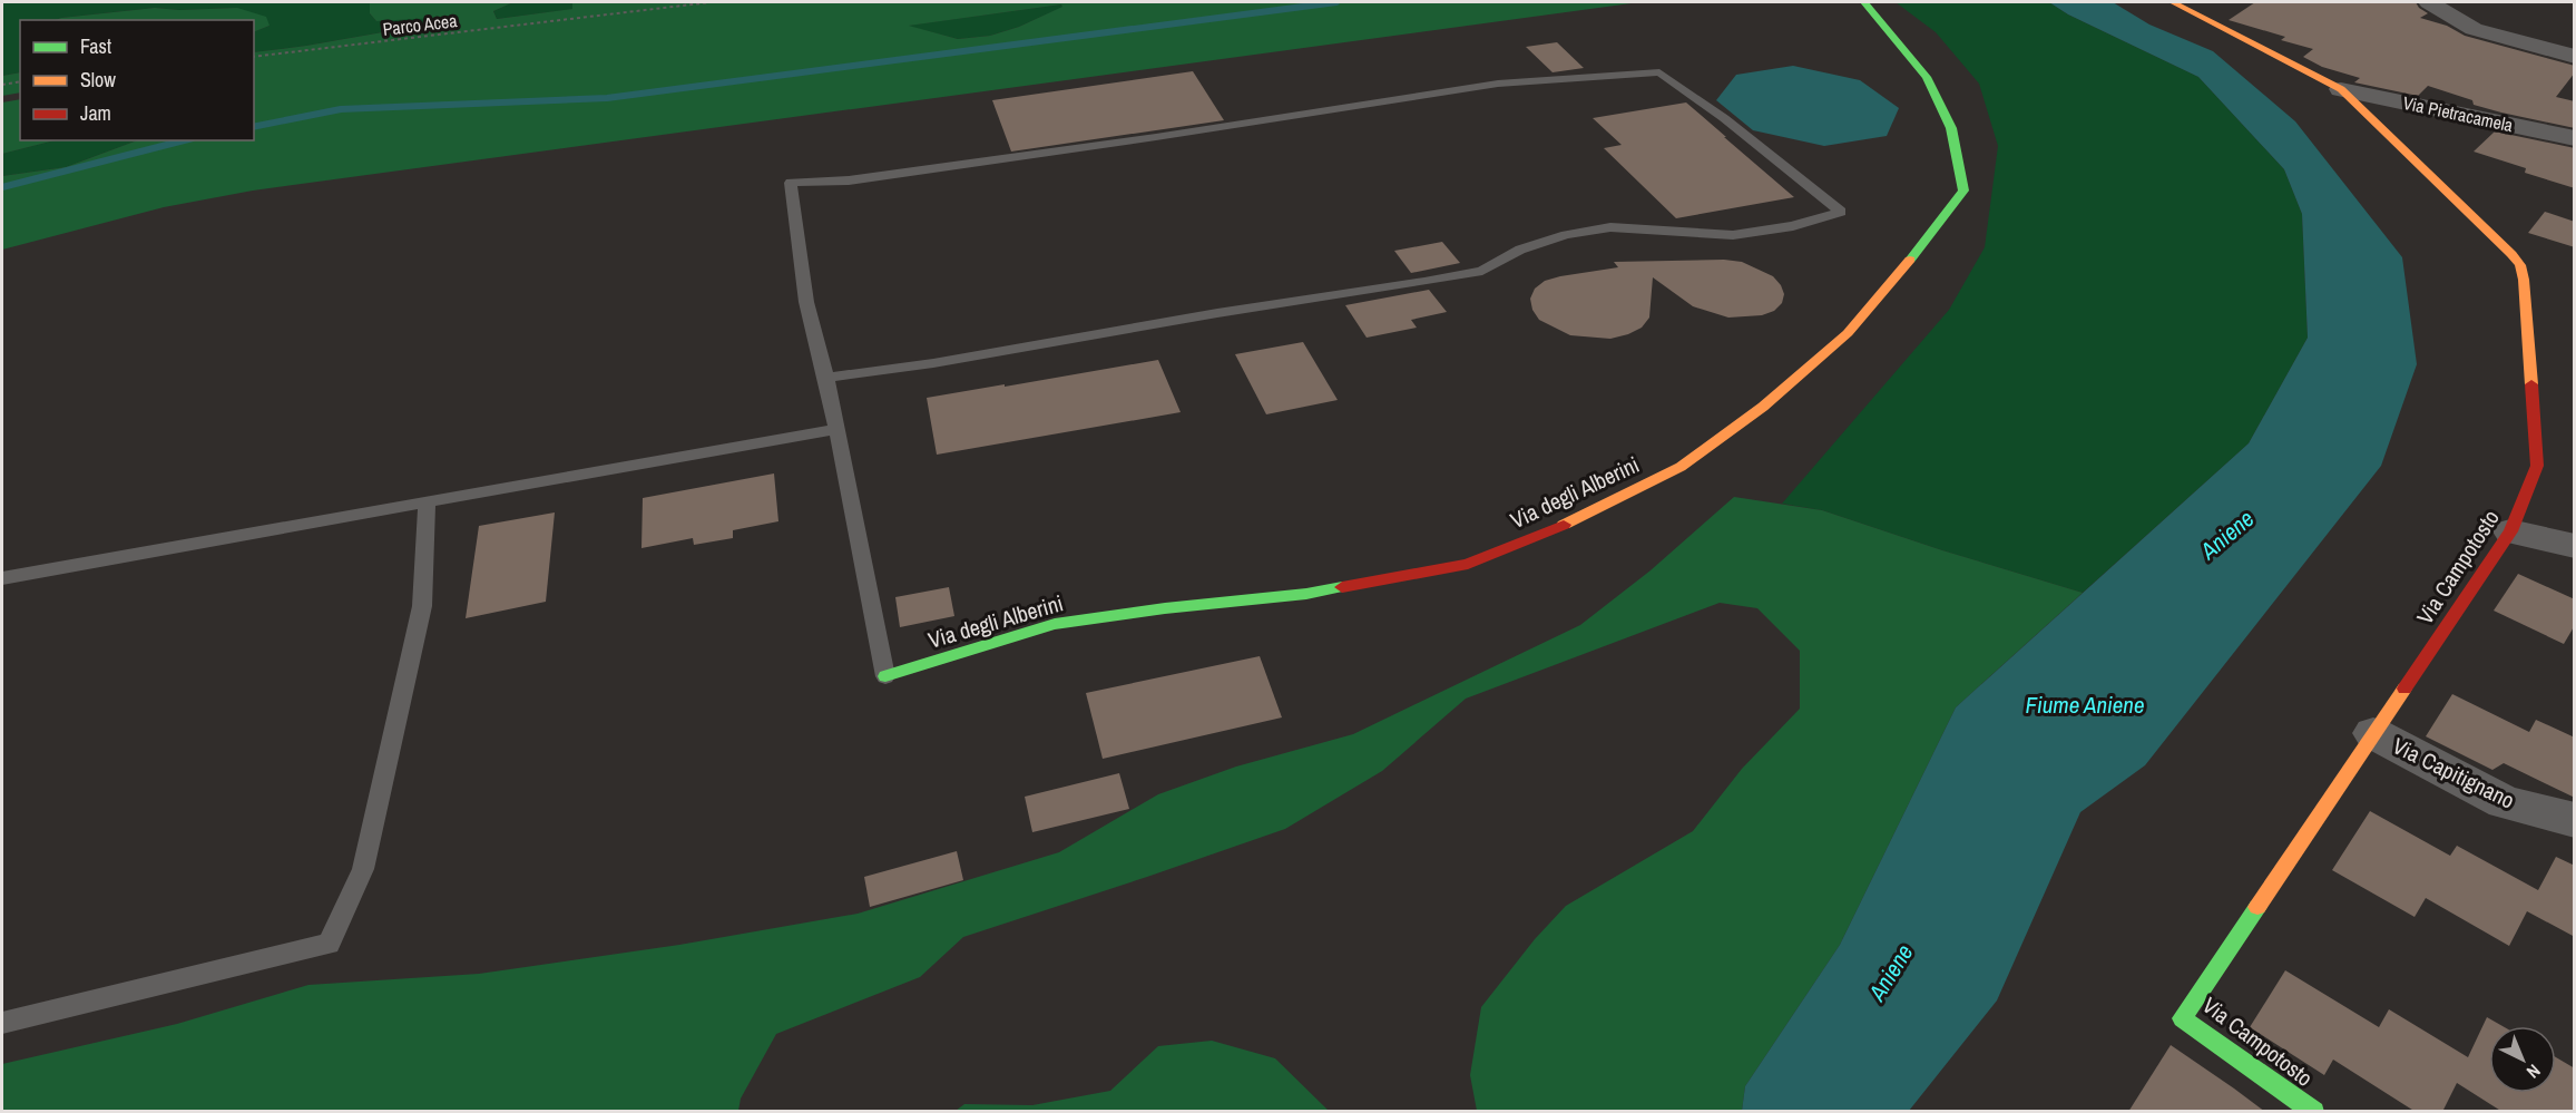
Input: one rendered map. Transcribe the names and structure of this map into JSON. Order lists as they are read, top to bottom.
{
  "streets": {
    "street": [
      "Via Pietracamela",
      "Via degli Alberini",
      "Via Campotosto",
      "Via Capitignano"
    ],
    "path": ["Parco Acea"]
  },
  "crossings": [
    ["Via Pietracamela", "Via Campotosto"],
    ["Via Campotosto", "Via Capitignano"]
  ],
  "water": ["Aniene", "Fiume Aniene"],
  "legend": ["Fast", "Slow", "Jam"],
  "north": "bottom right"
}
